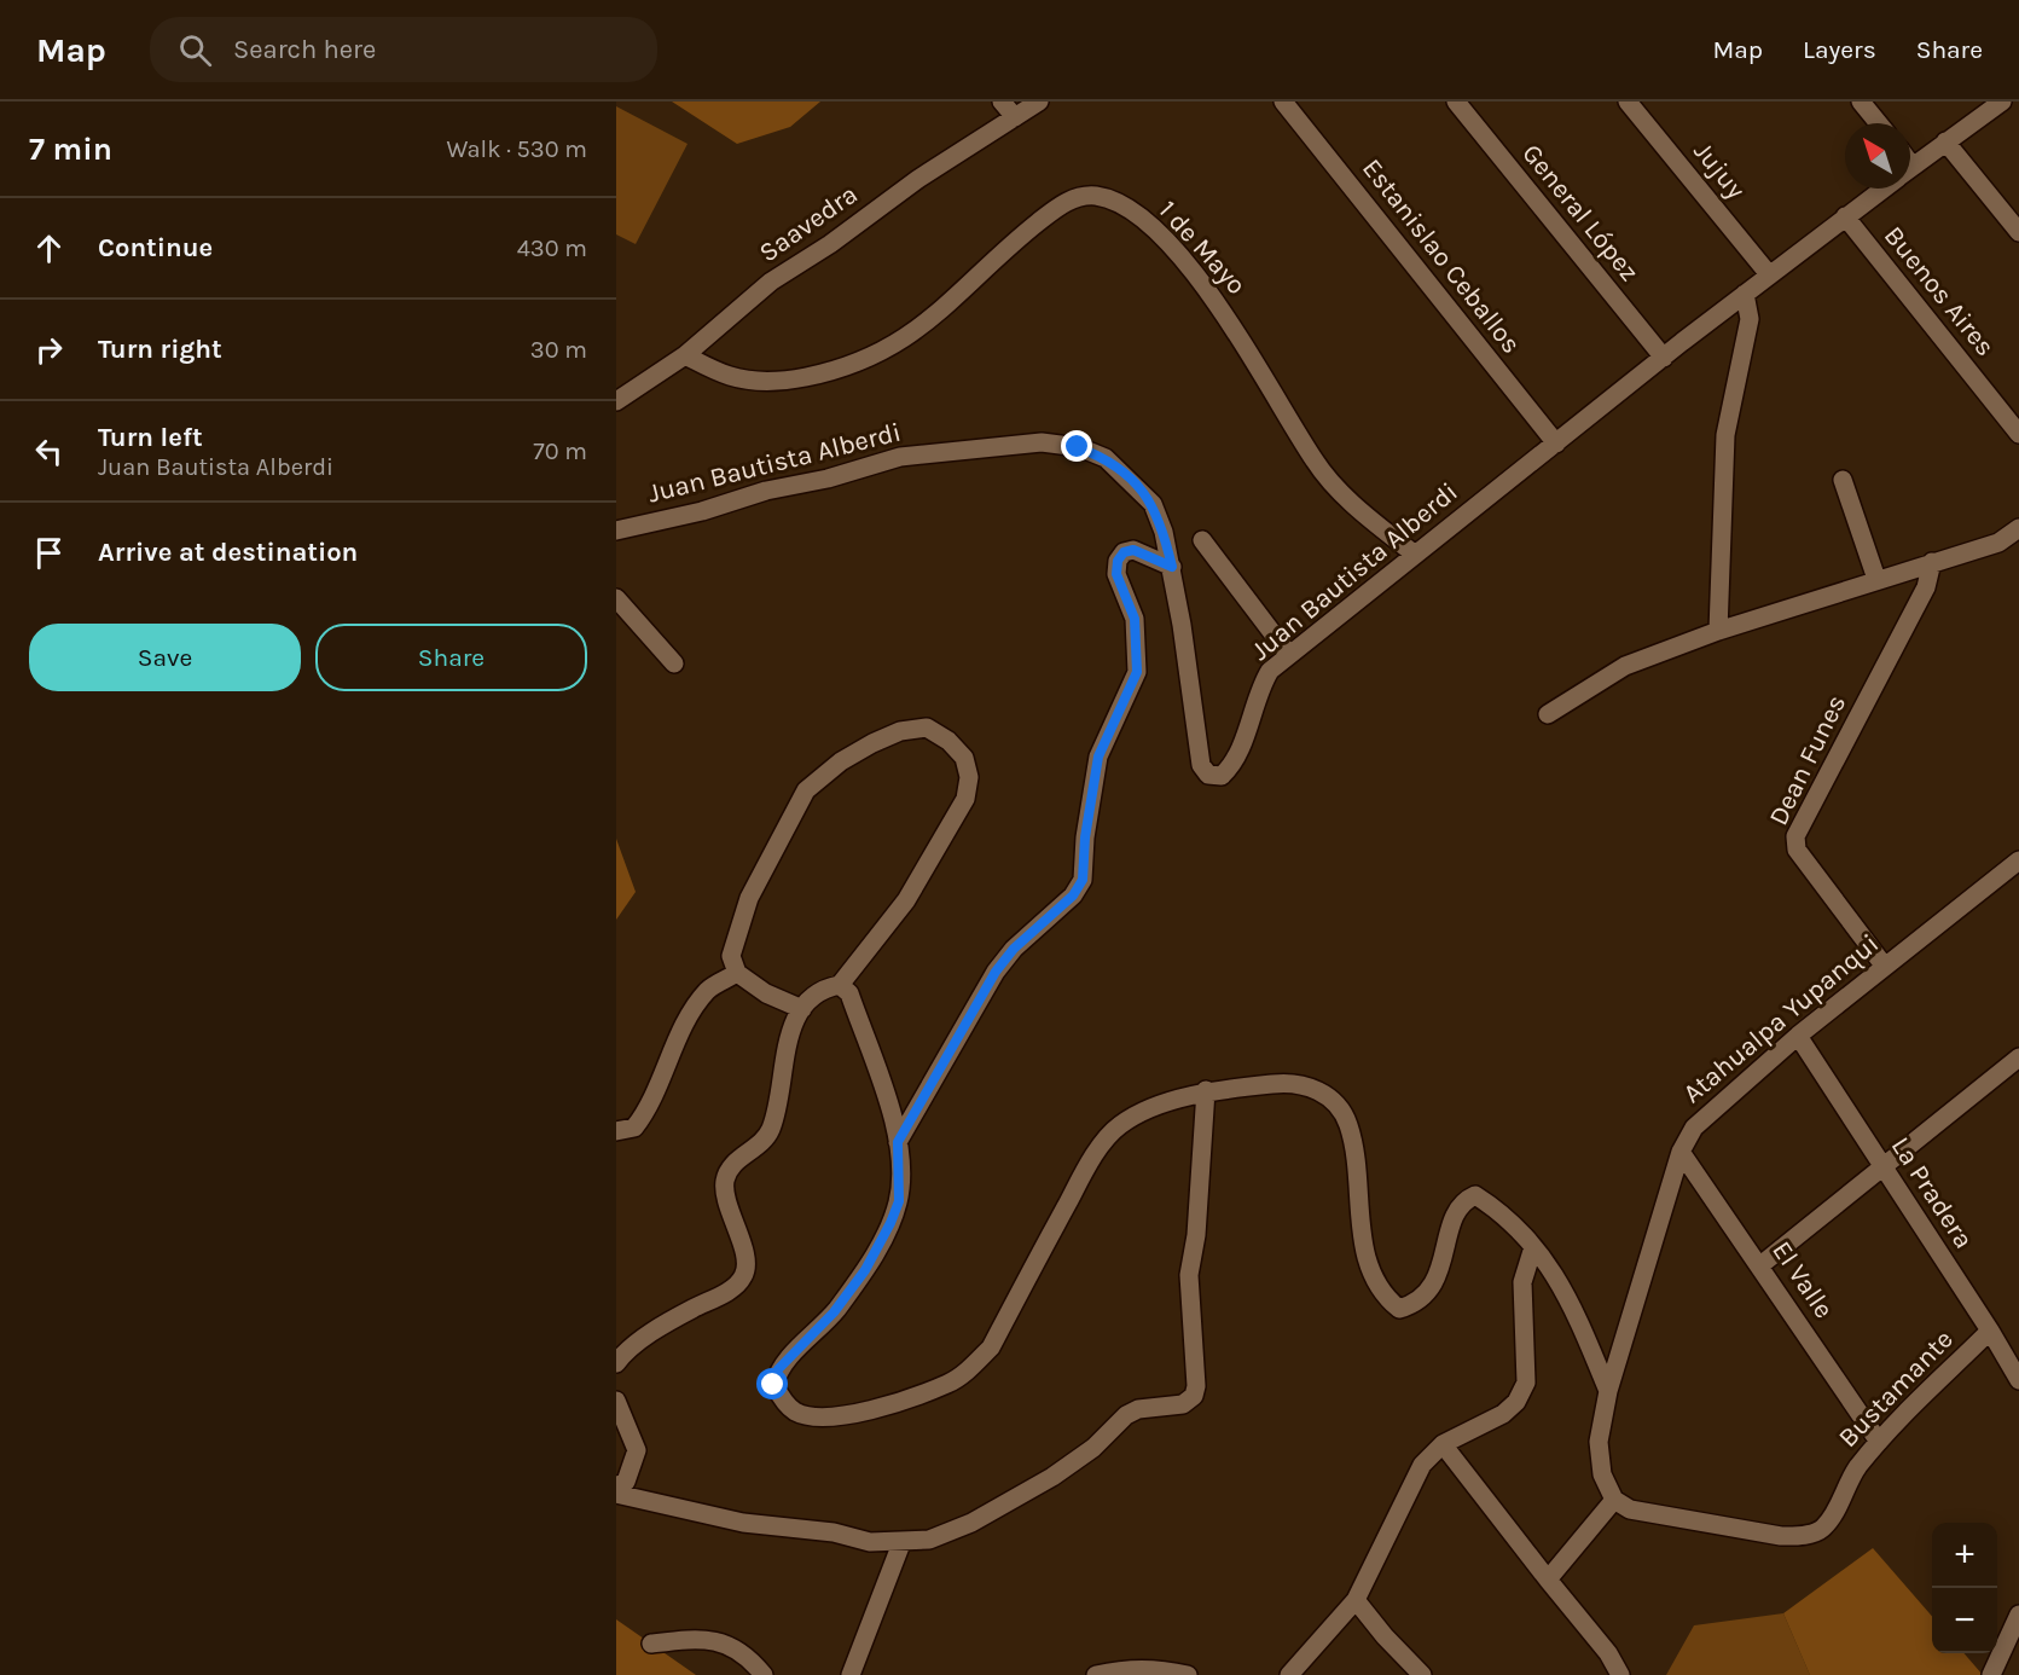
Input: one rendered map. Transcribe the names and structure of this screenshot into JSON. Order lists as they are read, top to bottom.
{
  "streets": {
    "street": [
      "Jujuy",
      "General López",
      "Saavedra",
      "1 de Mayo",
      "Estanislao Ceballos",
      "Buenos Aires",
      "Juan Bautista Alberdi",
      "Dean Funes",
      "Atahualpa Yupanqui",
      "La Pradera",
      "El Valle",
      "Bustamante"
    ]
  },
  "crossings": [
    ["Jujuy", "Juan Bautista Alberdi"],
    ["General López", "Juan Bautista Alberdi"],
    ["Saavedra", "1 de Mayo"],
    ["1 de Mayo", "Juan Bautista Alberdi"],
    ["Estanislao Ceballos", "Juan Bautista Alberdi"],
    ["Buenos Aires", "Juan Bautista Alberdi"],
    ["Dean Funes", "Atahualpa Yupanqui"],
    ["Atahualpa Yupanqui", "La Pradera"],
    ["Atahualpa Yupanqui", "El Valle"],
    ["Atahualpa Yupanqui", "Bustamante"],
    ["La Pradera", "Bustamante"],
    ["El Valle", "Bustamante"]
  ],
  "north": "top left",
  "page": {
    "header": "Map",
    "search": "Search here",
    "nav": ["Map", "Layers", "Share"],
    "heading": ["7 min", "Walk · 530 m"],
    "list": [
      ["Continue", "430 m"],
      ["Turn right", "30 m"],
      ["Turn left", "Juan Bautista Alberdi", "70 m"],
      "Arrive at destination"
    ],
    "buttons": ["Save", "Share"],
    "map_buttons": ["+", "−"]
  }
}
